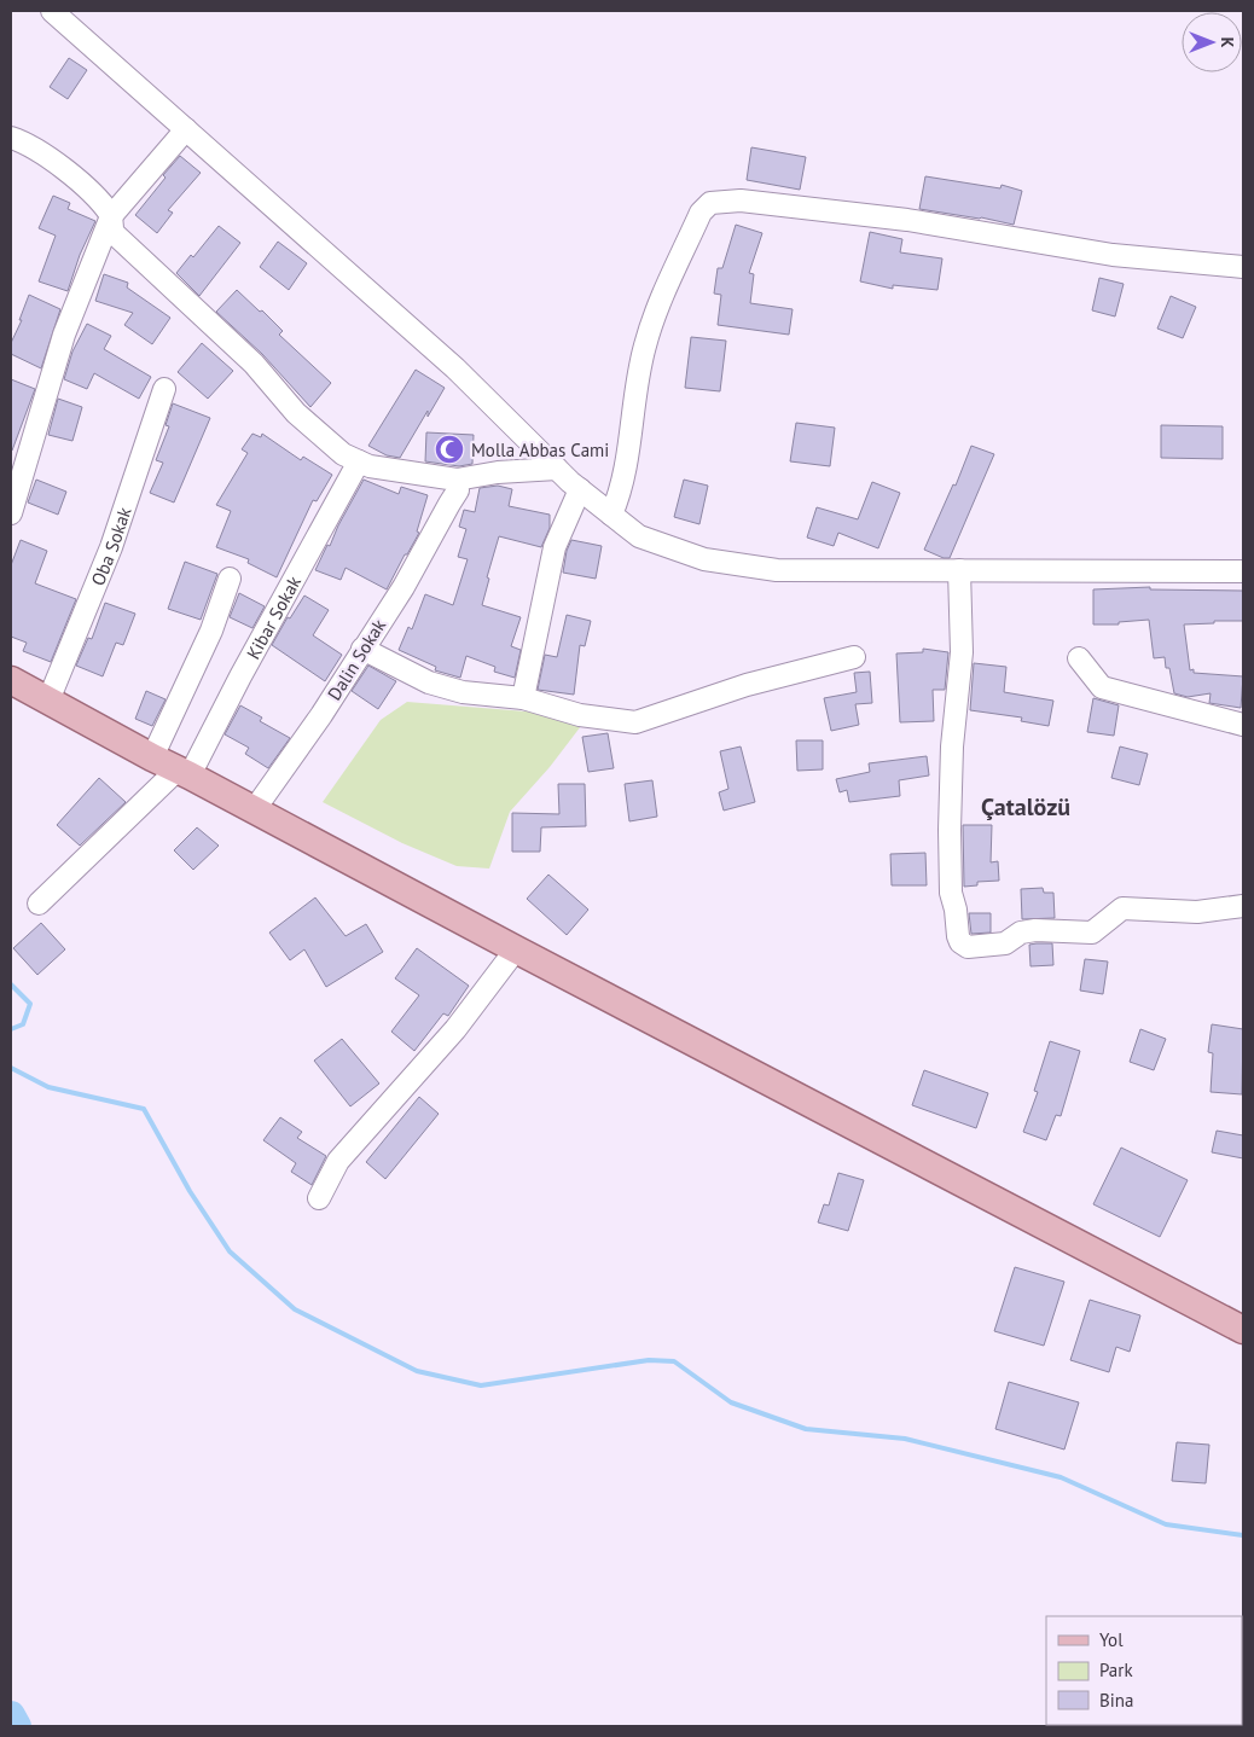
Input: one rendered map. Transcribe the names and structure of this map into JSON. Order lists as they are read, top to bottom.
{
  "streets": {
    "street": ["Oba Sokak", "Kibar Sokak", "Dalin Sokak"]
  },
  "districts": ["Çatalözü"],
  "places": {
    "mosque": ["Molla Abbas Cami"]
  },
  "legend": ["Yol", "Park", "Bina"],
  "north": "right"
}
